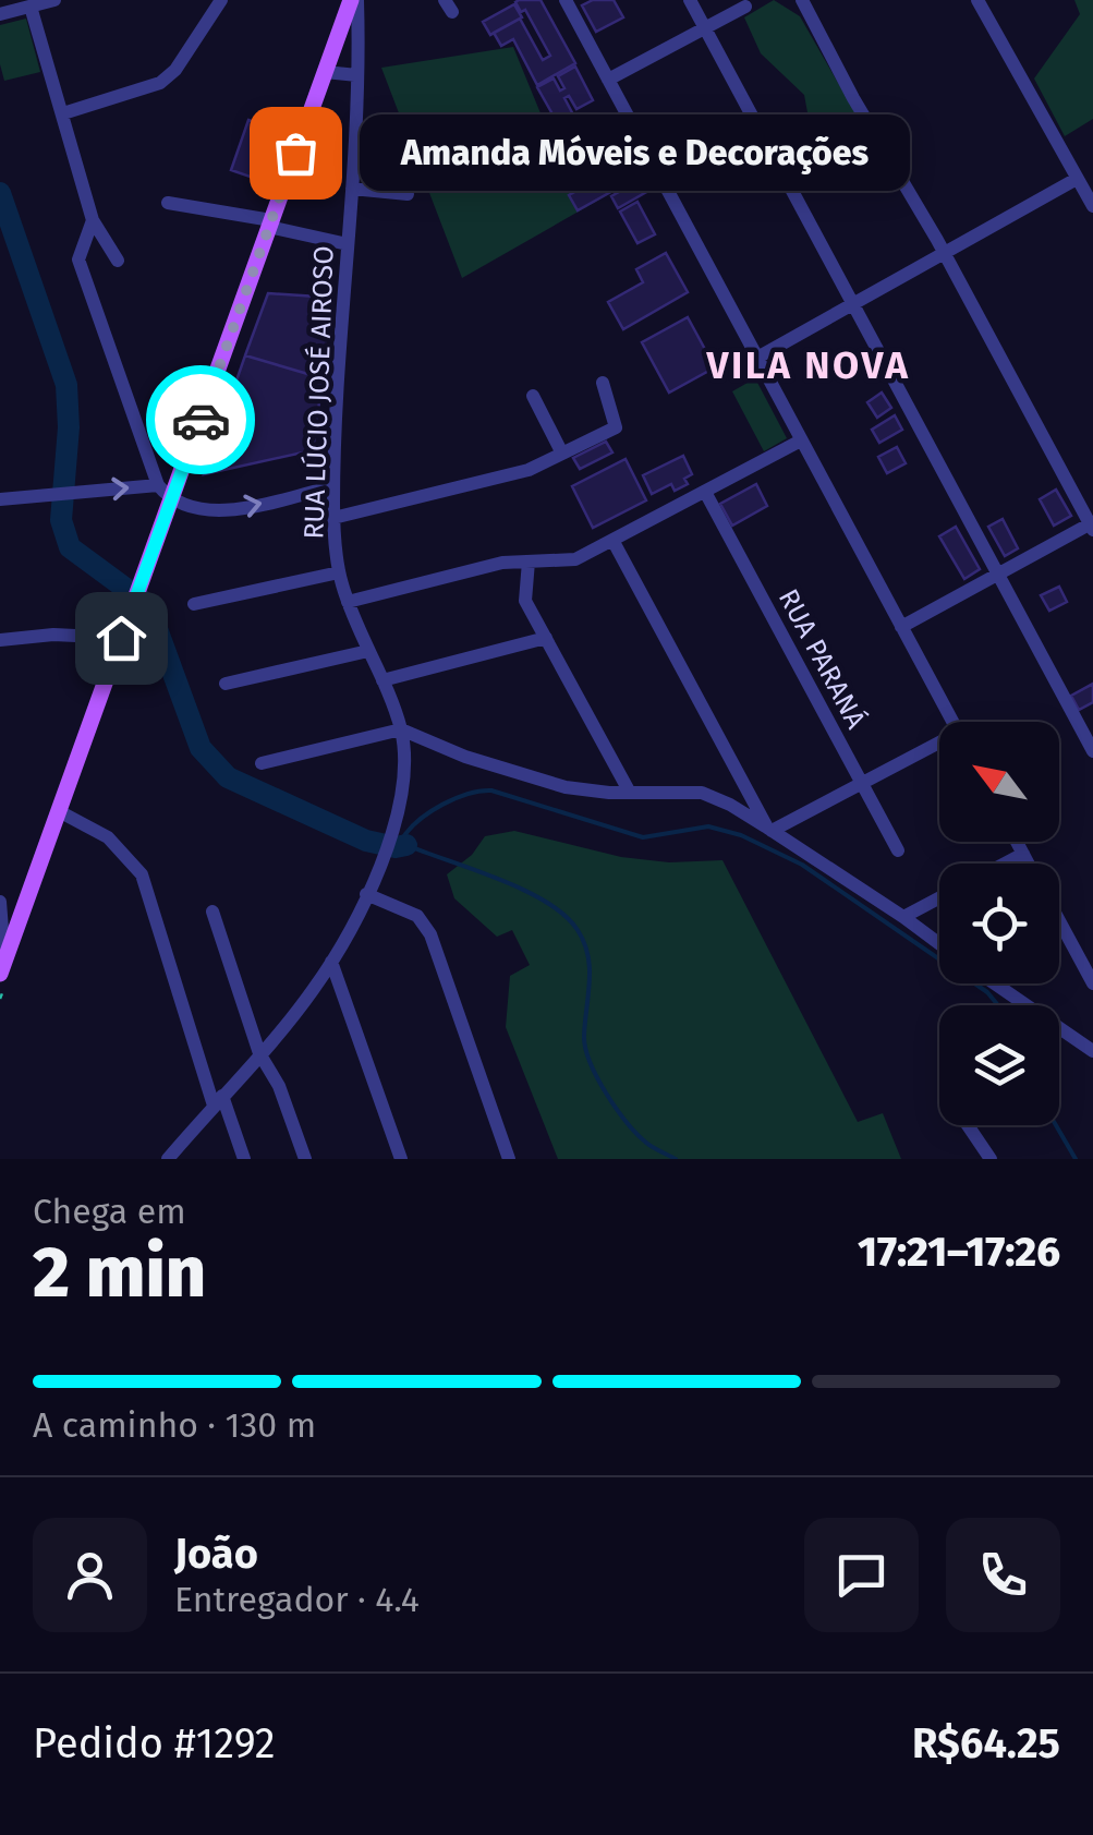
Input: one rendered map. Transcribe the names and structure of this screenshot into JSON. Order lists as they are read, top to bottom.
{
  "streets": {
    "street": ["RUA LÚCIO JOSÉ AIROSO", "RUA PARANÁ"]
  },
  "districts": ["VILA NOVA"],
  "places": ["Amanda Móveis e Decorações"],
  "north": "top left",
  "page": {
    "bubble": "Amanda Móveis e Decorações",
    "heading": ["2 min", "Chega em", "17:21–17:26"],
    "panel": [
      "João",
      "Entregador · 4.4",
      "Pedido #1292",
      "R$64.25"
    ],
    "bar": "A caminho · 130 m"
  }
}
